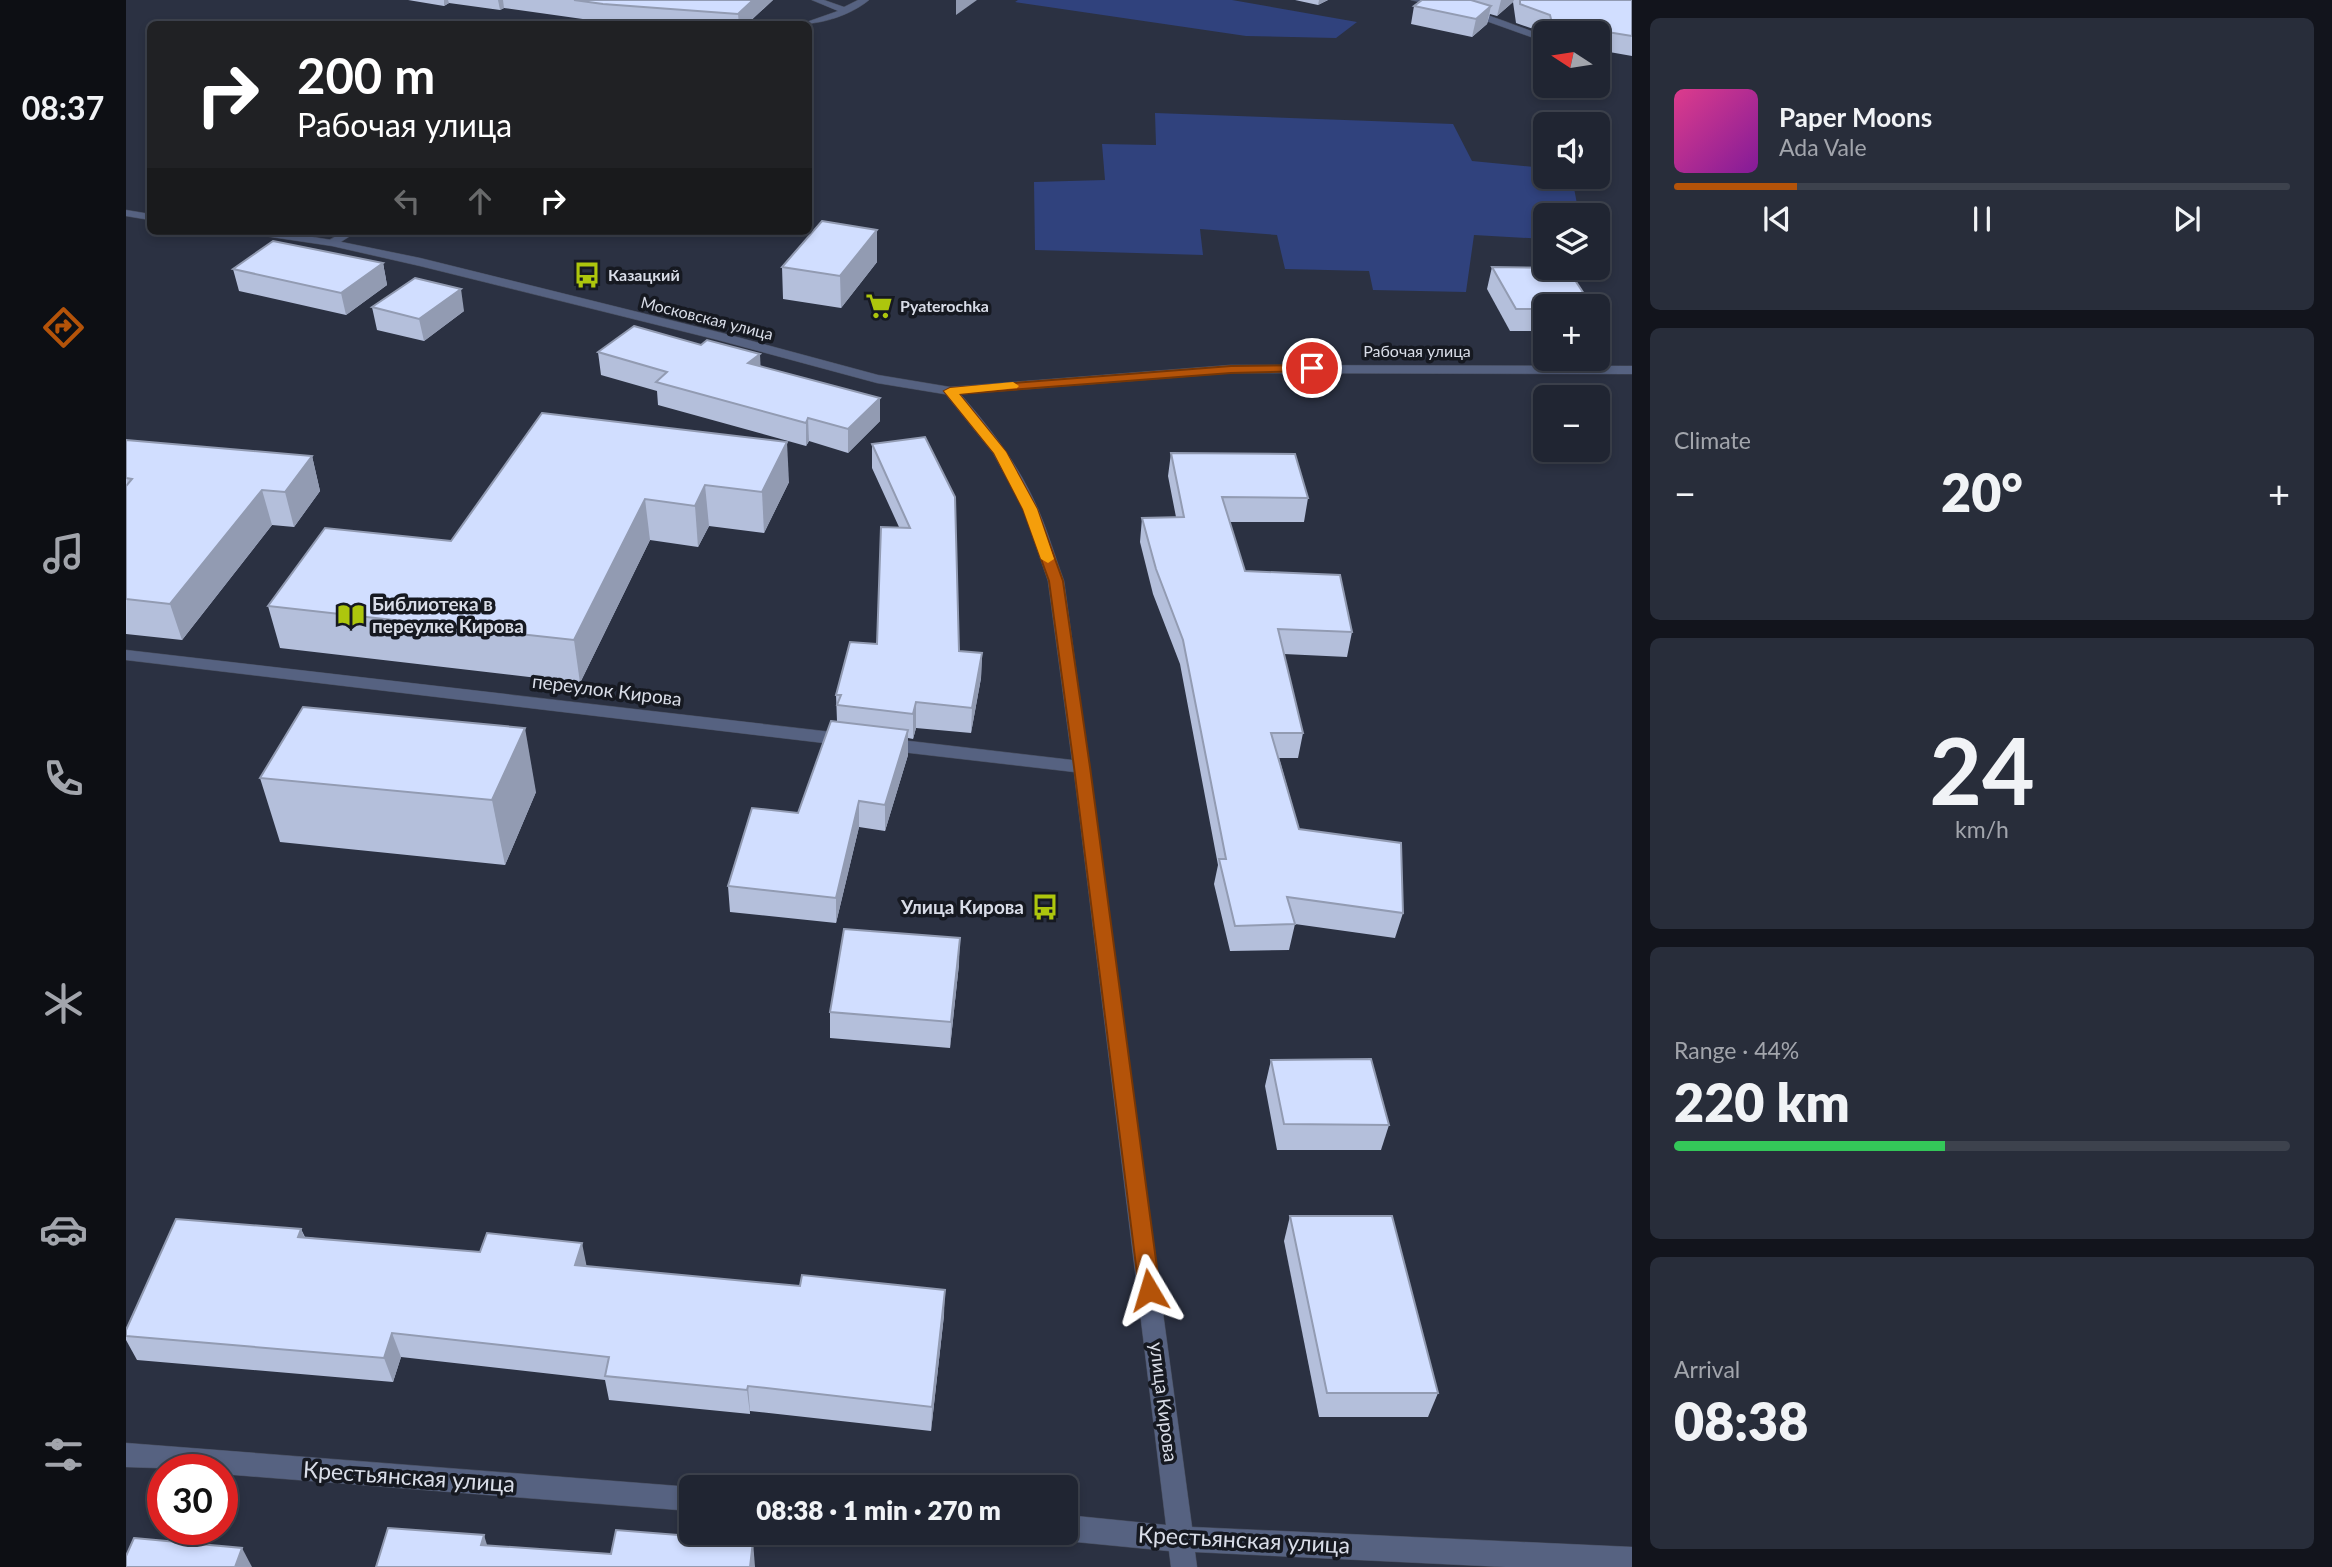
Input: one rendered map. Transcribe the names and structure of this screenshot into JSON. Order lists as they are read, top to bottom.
{
  "streets": {
    "street": [
      "Московская улица",
      "Рабочая улица",
      "переулок Кирова",
      "улица Кирова",
      "Крестьянская улица"
    ]
  },
  "crossings": [
    ["Московская улица", "Рабочая улица"],
    ["Московская улица", "улица Кирова"],
    ["Рабочая улица", "улица Кирова"],
    ["переулок Кирова", "улица Кирова"],
    ["улица Кирова", "Крестьянская улица"]
  ],
  "places": {
    "bus stop": ["Казацкий", "Улица Кирова"],
    "supermarket": ["Pyaterochka"],
    "library": ["Библиотека в переулке Кирова"]
  },
  "north": "left",
  "page": {
    "tabs": "08:37",
    "map_buttons": ["+", "−"],
    "turn": ["200 m", "Рабочая улица"],
    "song": ["Paper Moons", "Ada Vale"],
    "tile": [
      "Climate",
      ["24", "km/h"],
      ["Range · 44%", "220 km"],
      ["Arrival", "08:38"]
    ],
    "heat": ["−", "20°", "+"],
    "limit": "30",
    "trip": "08:38 · 1 min · 270 m"
  }
}
